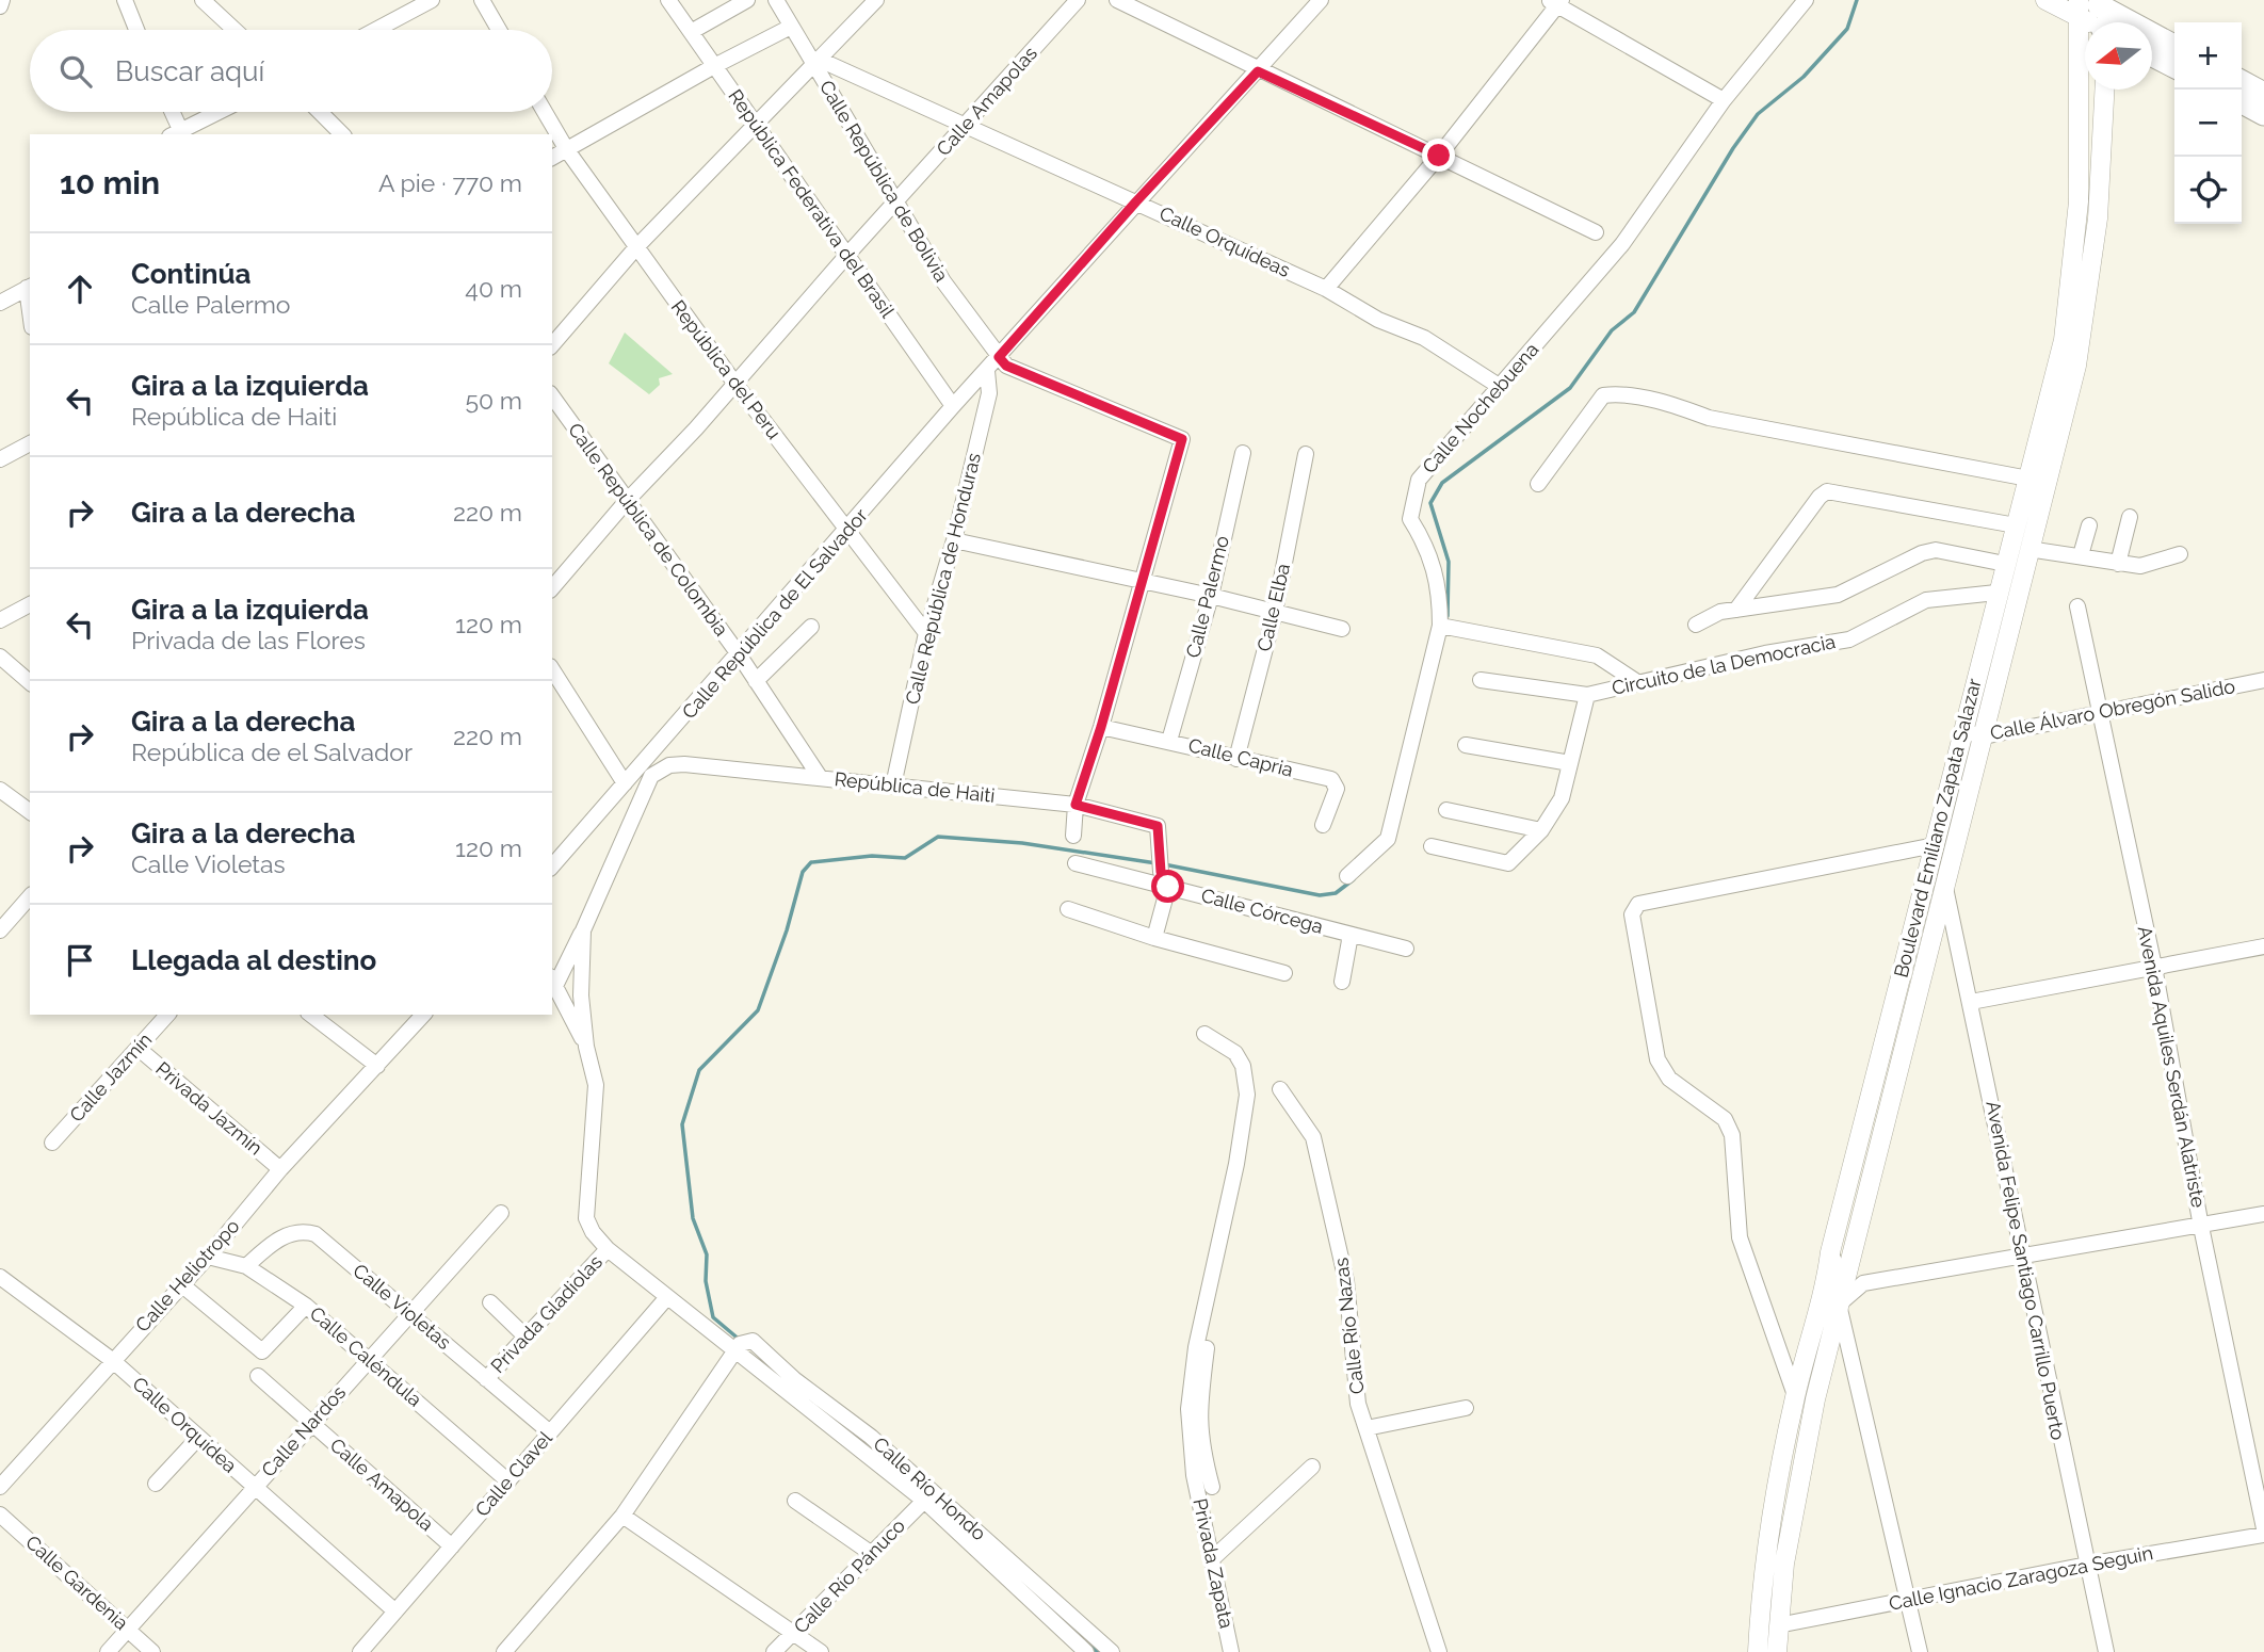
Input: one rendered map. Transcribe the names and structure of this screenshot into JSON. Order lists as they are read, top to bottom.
{
  "streets": {
    "main road": ["Boulevard Emiliano Zapata Salazar"],
    "street": [
      "Calle Amapolas",
      "Calle República de Bolivia",
      "República Federativa del Brasil",
      "Calle Orquídeas",
      "República del Peru",
      "Calle Nochebuena",
      "Calle República de Colombia",
      "Calle República de Honduras",
      "Calle Palermo",
      "Calle Elba",
      "Calle República de El Salvador",
      "Circuito de la Democracia",
      "Calle Álvaro Obregón Salido",
      "Calle Capria",
      "República de Haiti",
      "Calle Córcega",
      "Avenida Aquiles Serdán Alatriste",
      "Calle Jazmín",
      "Privada Jazmín",
      "Avenida Felipe Santiago Carrillo Puerto",
      "Calle Heliotropo",
      "Calle Violetas",
      "Privada Gladiolas",
      "Calle Río Nazas",
      "Calle Caléndula",
      "Calle Orquídea",
      "Calle Nardos",
      "Calle Clavel",
      "Calle Amapola",
      "Calle Río Hondo",
      "Privada Zapata",
      "Calle Río Pánuco",
      "Calle Ignacio Zaragoza Seguin",
      "Calle Gardenia"
    ]
  },
  "crossings": [
    ["Calle Amapolas", "Calle República de Bolivia"],
    ["Calle Amapolas", "República Federativa del Brasil"],
    ["Calle Amapolas", "Calle Orquídeas"],
    ["Calle Amapolas", "República del Peru"],
    ["Calle Amapolas", "Calle República de Colombia"],
    ["Calle República de Bolivia", "Calle Orquídeas"],
    ["Calle República de Bolivia", "Calle República de El Salvador"],
    ["República Federativa del Brasil", "Calle República de El Salvador"],
    ["Calle Orquídeas", "Calle Nochebuena"],
    ["Calle Orquídeas", "Calle República de El Salvador"],
    ["República del Peru", "Calle República de Honduras"],
    ["República del Peru", "Calle República de El Salvador"],
    ["Calle República de Colombia", "Calle República de El Salvador"],
    ["Calle República de Colombia", "República de Haiti"],
    ["Calle República de Honduras", "Calle República de El Salvador"],
    ["Calle República de Honduras", "República de Haiti"],
    ["Calle Palermo", "Calle Capria"],
    ["Calle Elba", "Calle Capria"],
    ["Circuito de la Democracia", "Boulevard Emiliano Zapata Salazar"],
    ["Calle Álvaro Obregón Salido", "Boulevard Emiliano Zapata Salazar"],
    ["Calle Álvaro Obregón Salido", "Avenida Aquiles Serdán Alatriste"],
    ["República de Haiti", "Calle Córcega"],
    ["Boulevard Emiliano Zapata Salazar", "Avenida Felipe Santiago Carrillo Puerto"],
    ["Boulevard Emiliano Zapata Salazar", "Calle Ignacio Zaragoza Seguin"],
    ["Avenida Aquiles Serdán Alatriste", "Calle Ignacio Zaragoza Seguin"],
    ["Calle Jazmín", "Privada Jazmín"],
    ["Privada Jazmín", "Calle Heliotropo"],
    ["Avenida Felipe Santiago Carrillo Puerto", "Calle Ignacio Zaragoza Seguin"],
    ["Calle Heliotropo", "Calle Caléndula"],
    ["Calle Heliotropo", "Calle Orquídea"],
    ["Calle Violetas", "Privada Gladiolas"],
    ["Calle Violetas", "Calle Caléndula"],
    ["Calle Violetas", "Calle Nardos"],
    ["Calle Violetas", "Calle Clavel"],
    ["Calle Caléndula", "Calle Nardos"],
    ["Calle Caléndula", "Calle Clavel"],
    ["Calle Orquídea", "Calle Nardos"],
    ["Calle Orquídea", "Calle Clavel"],
    ["Calle Nardos", "Calle Amapola"],
    ["Calle Nardos", "Calle Gardenia"],
    ["Calle Clavel", "Calle Amapola"],
    ["Calle Río Hondo", "Calle Río Pánuco"]
  ],
  "north": "left",
  "page": {
    "map_buttons": ["+", "−"],
    "search": "Buscar aquí",
    "heading": ["10 min", "A pie · 770 m"],
    "list": [
      ["Continúa", "Calle Palermo", "40 m"],
      ["Gira a la izquierda", "República de Haiti", "50 m"],
      ["Gira a la derecha", "220 m"],
      ["Gira a la izquierda", "Privada de las Flores", "120 m"],
      ["Gira a la derecha", "República de el Salvador", "220 m"],
      ["Gira a la derecha", "Calle Violetas", "120 m"],
      "Llegada al destino"
    ]
  }
}
